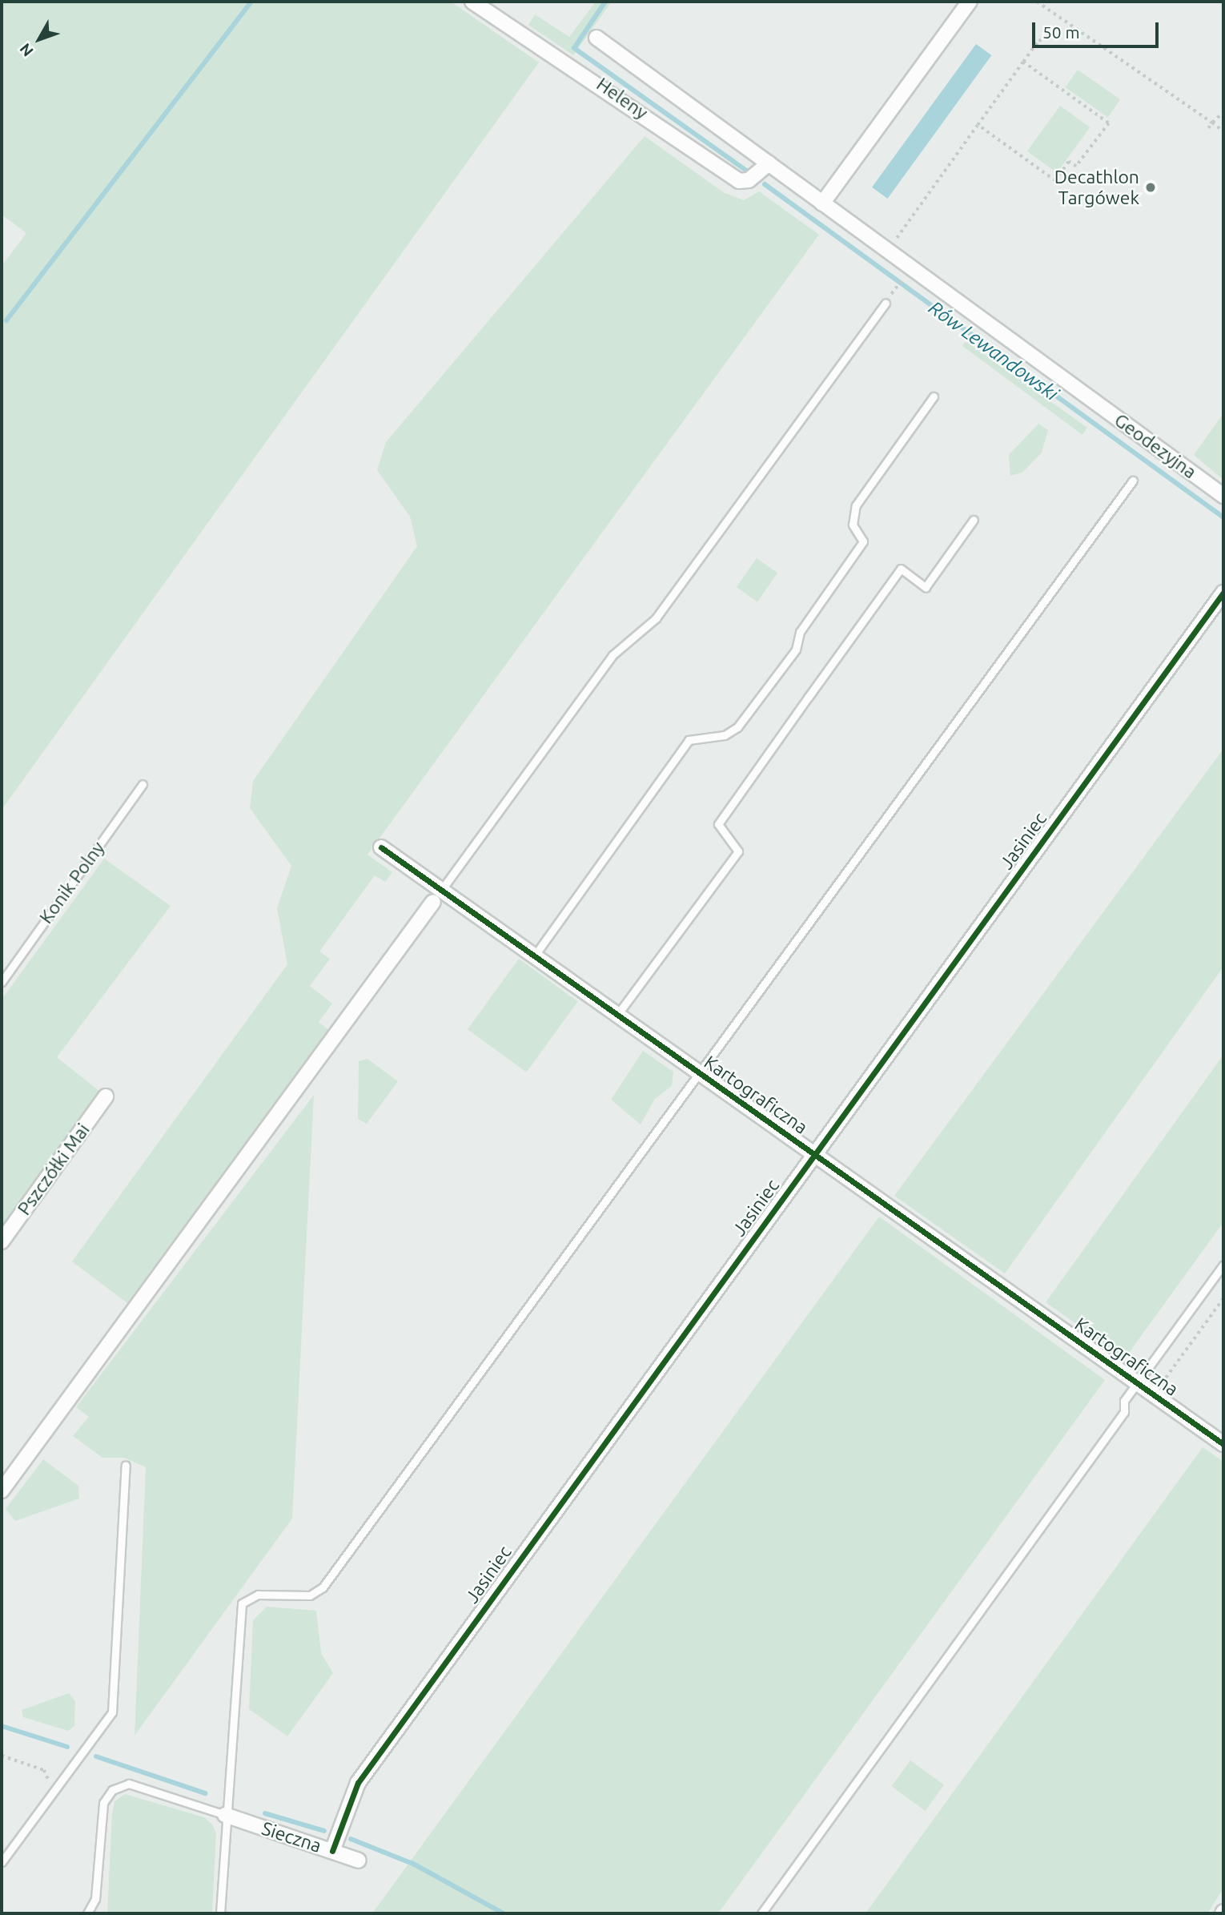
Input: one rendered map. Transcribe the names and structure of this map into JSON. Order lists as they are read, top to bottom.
{
  "streets": {
    "street": [
      "Heleny",
      "Geodezyjna",
      "Jasiniec",
      "Kartograficzna",
      "Pszczółki Mai",
      "Sieczna"
    ],
    "lane": ["Konik Polny"]
  },
  "crossings": [
    ["Heleny", "Geodezyjna"],
    ["Jasiniec", "Kartograficzna"],
    ["Jasiniec", "Sieczna"]
  ],
  "water": ["Rów Lewandowski"],
  "places": ["Decathlon Targówek"],
  "scale_bar": "50 m",
  "north": "bottom left"
}
